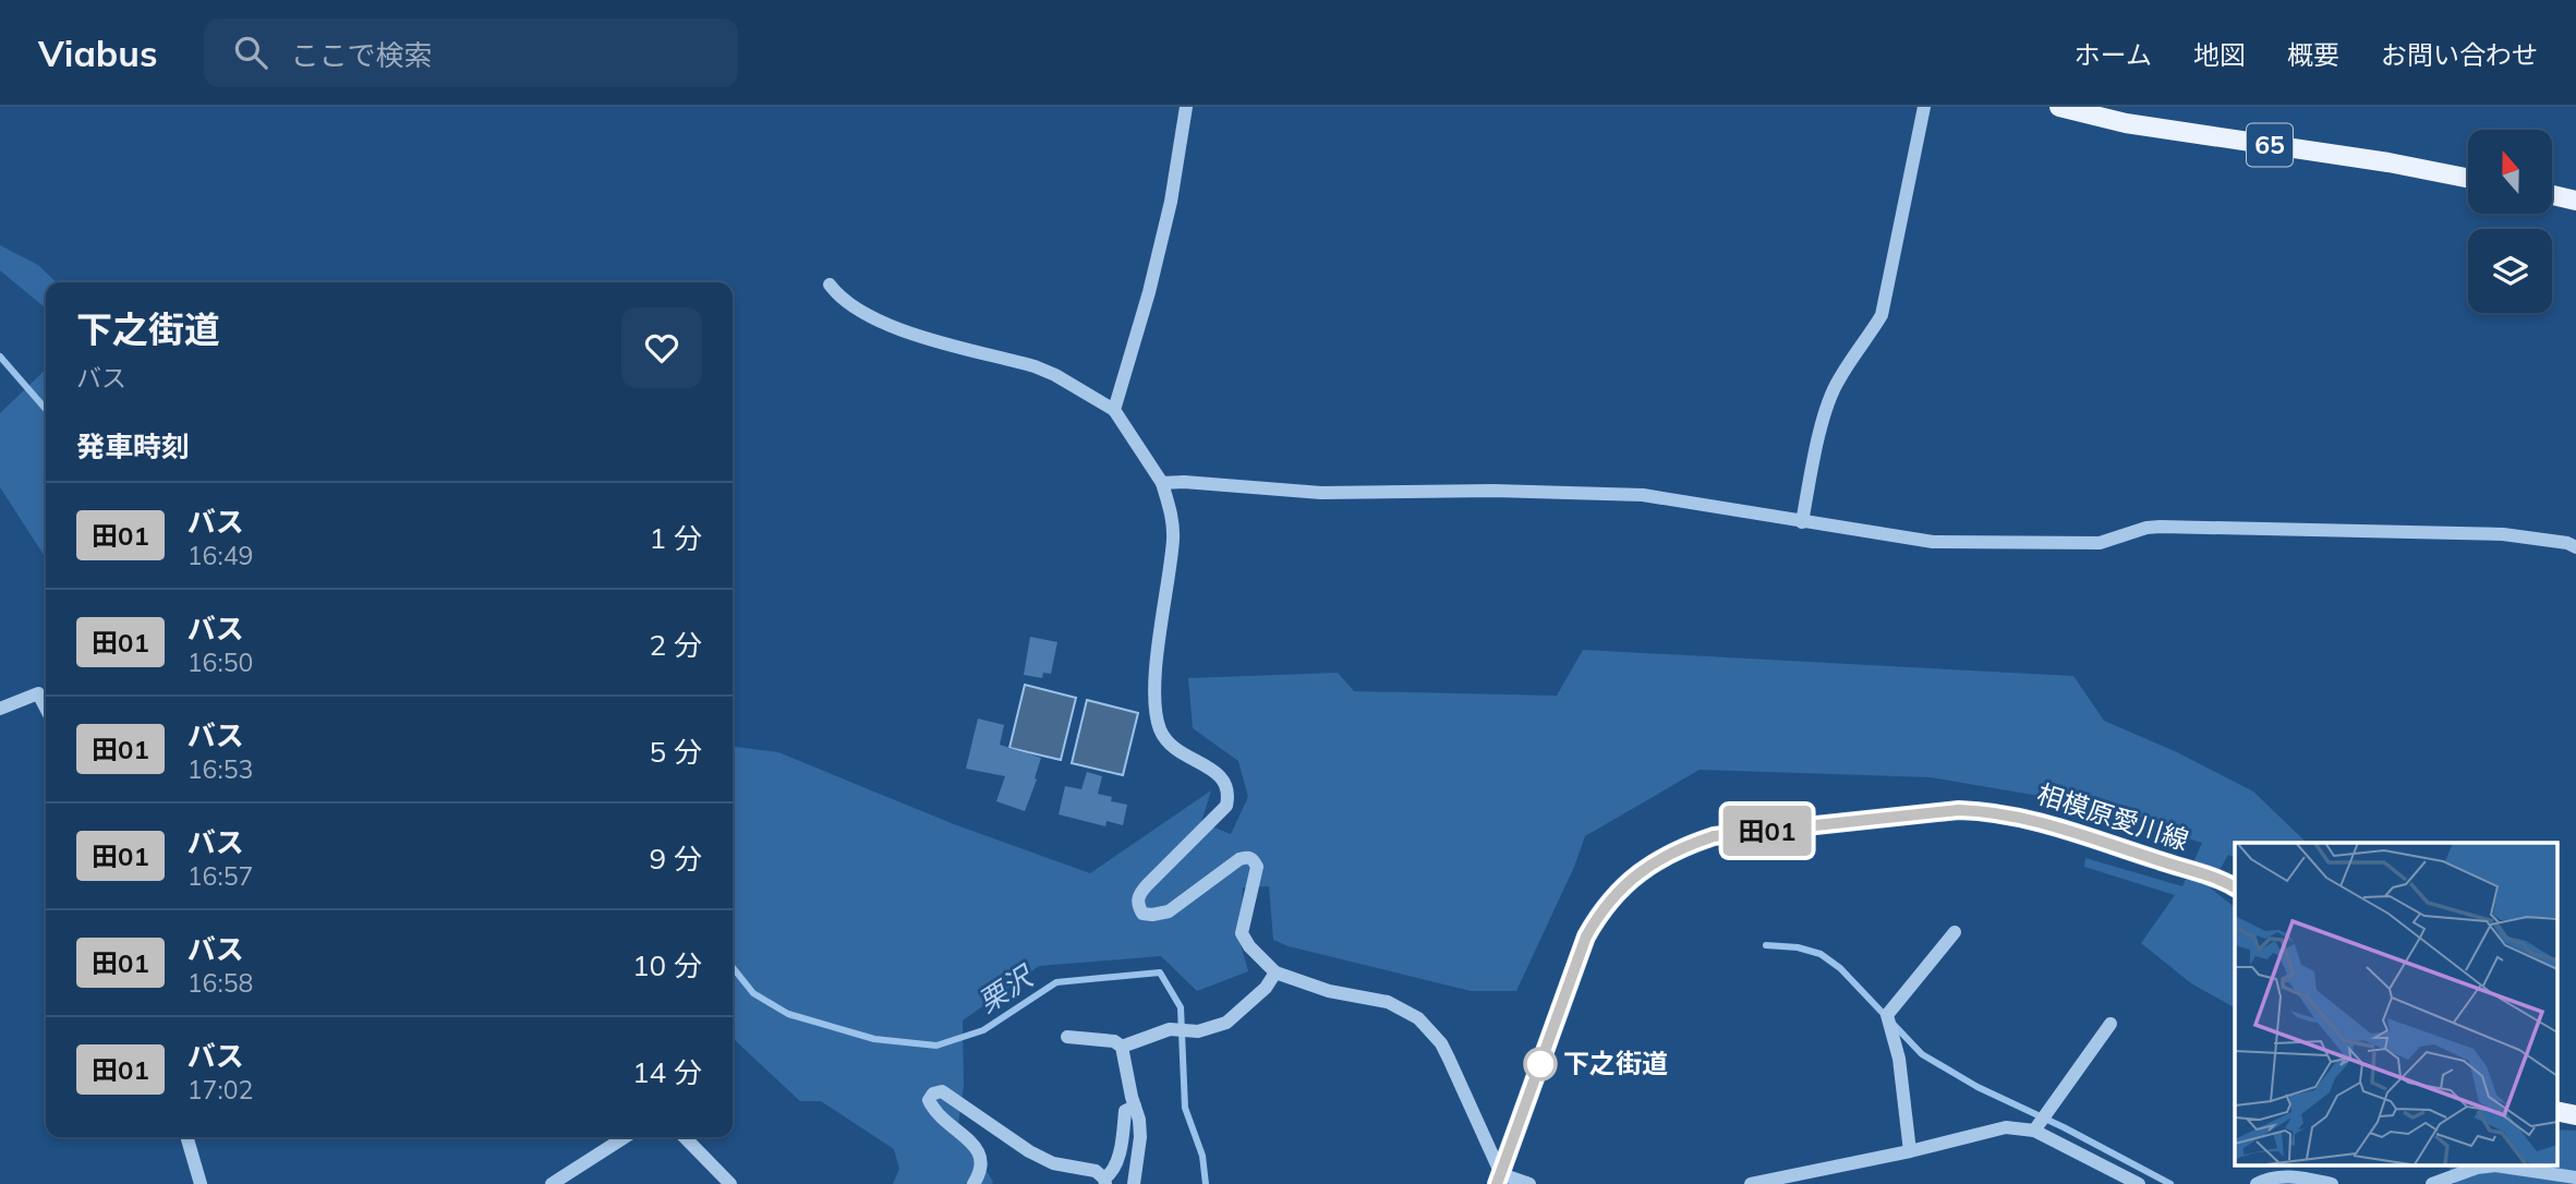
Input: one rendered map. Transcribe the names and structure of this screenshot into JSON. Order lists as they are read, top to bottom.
{
  "streets": {
    "main road": ["65", "相模原愛川線"]
  },
  "water": ["栗沢"],
  "places": ["下之街道"],
  "lines": ["bus line 田01"],
  "north": "top",
  "page": {
    "header": "Viabus",
    "search": "ここで検索",
    "nav": [
      "ホーム",
      "地図",
      "概要",
      "お問い合わせ"
    ],
    "on_map": "田01",
    "heading": [
      ["下之街道", "バス"],
      "発車時刻"
    ],
    "list": [
      {
        "mark": "田01",
        "name": "バス",
        "note": "16:49",
        "value": "1 分"
      },
      {
        "mark": "田01",
        "name": "バス",
        "note": "16:50",
        "value": "2 分"
      },
      {
        "mark": "田01",
        "name": "バス",
        "note": "16:53",
        "value": "5 分"
      },
      {
        "mark": "田01",
        "name": "バス",
        "note": "16:57",
        "value": "9 分"
      },
      {
        "mark": "田01",
        "name": "バス",
        "note": "16:58",
        "value": "10 分"
      },
      {
        "mark": "田01",
        "name": "バス",
        "note": "17:02",
        "value": "14 分"
      }
    ]
  }
}
